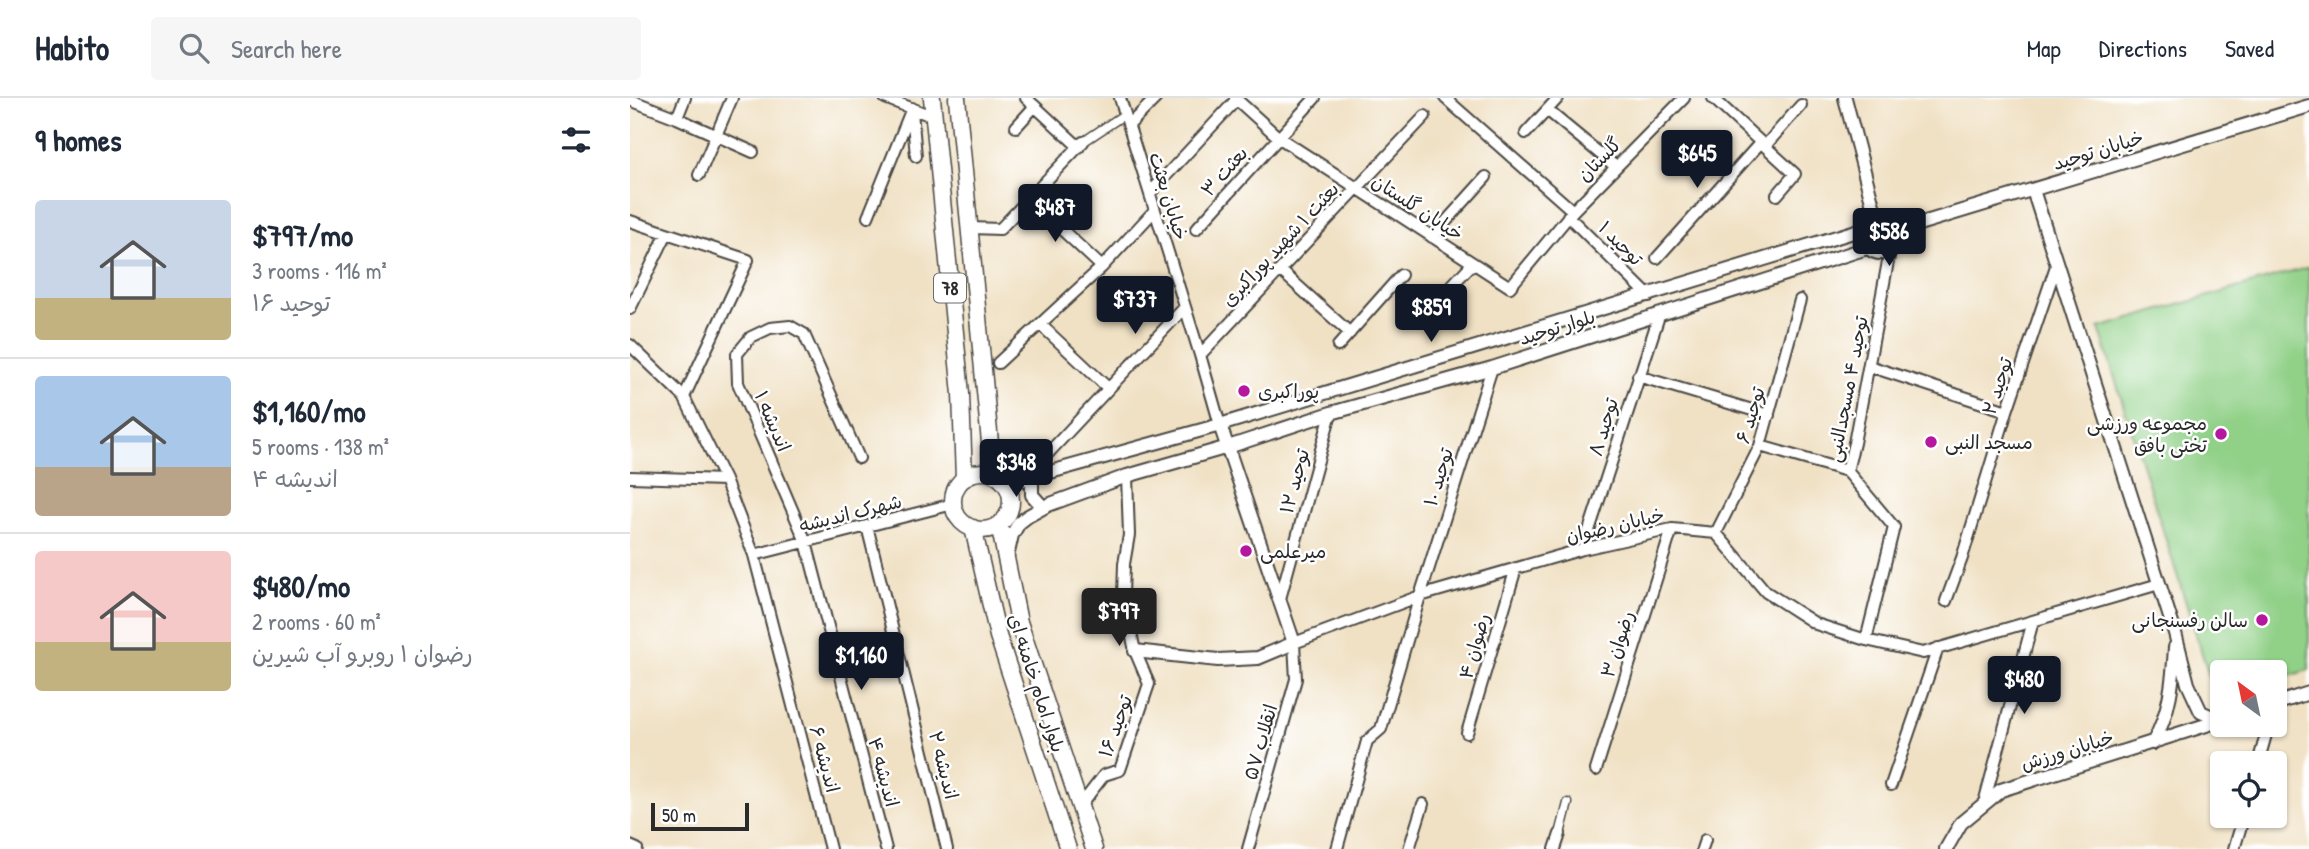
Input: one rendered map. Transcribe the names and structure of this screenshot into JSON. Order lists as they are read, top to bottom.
{
  "streets": {
    "main road": ["78", "بلوار امام خامنه ای"],
    "street": [
      "خیابان توحید",
      "گلستان",
      "بعثت ۳",
      "خیابان بعثت",
      "خیابان گلستان",
      "توحید ۱",
      "بعثت ۱ شهید پوراکبری",
      "بلوار توحید",
      "توحید ۲",
      "توحید ۴ مسجدالنبی",
      "توحید ۶",
      "اندیشه ۱",
      "توحید ۸",
      "توحید ۱۰",
      "توحید ۱۲",
      "شهرک اندیشه",
      "خیابان رضوان",
      "رضوان ۳",
      "رضوان ۴",
      "توحید ۱۶",
      "انقلاب ۵۷",
      "خیابان ورزش",
      "اندیشه ۶",
      "اندیشه ۲",
      "اندیشه ۴"
    ]
  },
  "crossings": [
    ["خیابان توحید", "بلوار توحید"],
    ["خیابان توحید", "توحید ۴ مسجدالنبی"],
    ["گلستان", "خیابان گلستان"],
    ["گلستان", "توحید ۱"],
    ["بعثت ۳", "خیابان گلستان"],
    ["خیابان بعثت", "بعثت ۱ شهید پوراکبری"],
    ["خیابان بعثت", "بلوار توحید"],
    ["خیابان گلستان", "توحید ۱"],
    ["خیابان گلستان", "بعثت ۱ شهید پوراکبری"],
    ["توحید ۱", "بلوار توحید"],
    ["78", "بلوار توحید"],
    ["78", "شهرک اندیشه"],
    ["78", "بلوار امام خامنه ای"],
    ["بلوار توحید", "توحید ۴ مسجدالنبی"],
    ["بلوار توحید", "توحید ۸"],
    ["بلوار توحید", "توحید ۱۰"],
    ["بلوار توحید", "توحید ۱۲"],
    ["بلوار توحید", "شهرک اندیشه"],
    ["بلوار توحید", "بلوار امام خامنه ای"],
    ["بلوار توحید", "توحید ۱۶"],
    ["توحید ۶", "خیابان رضوان"],
    ["اندیشه ۱", "شهرک اندیشه"],
    ["اندیشه ۱", "اندیشه ۴"],
    ["توحید ۸", "خیابان رضوان"],
    ["توحید ۱۰", "خیابان رضوان"],
    ["شهرک اندیشه", "بلوار امام خامنه ای"],
    ["شهرک اندیشه", "اندیشه ۶"],
    ["شهرک اندیشه", "اندیشه ۲"],
    ["شهرک اندیشه", "اندیشه ۴"],
    ["خیابان رضوان", "رضوان ۳"],
    ["خیابان رضوان", "رضوان ۴"],
    ["خیابان رضوان", "انقلاب ۵۷"],
    ["بلوار امام خامنه ای", "توحید ۱۶"]
  ],
  "places": [
    "پوراکبری",
    "مجموعه ورزشی تختی بافق",
    "مسجد النبی",
    "میرعلمی",
    "سالن رفسنجانی"
  ],
  "scale_bar": "50 m",
  "north": "top left",
  "page": {
    "header": "Habito",
    "search": "Search here",
    "nav": ["Map", "Directions", "Saved"],
    "heading": "9 homes",
    "price": [
      "$645",
      "$487",
      "$586",
      "$737",
      "$859",
      "$348",
      "$797",
      "$1,160",
      "$480"
    ],
    "list": [
      {
        "name": "$797/mo",
        "note": "3 rooms · 116 m² · توحید ۱۶"
      },
      {
        "name": "$1,160/mo",
        "note": "5 rooms · 138 m² · اندیشه ۴"
      },
      {
        "name": "$480/mo",
        "note": "2 rooms · 60 m² · رضوان ۱ روبرو آب شیرین"
      }
    ],
    "scale": "50 m"
  }
}
